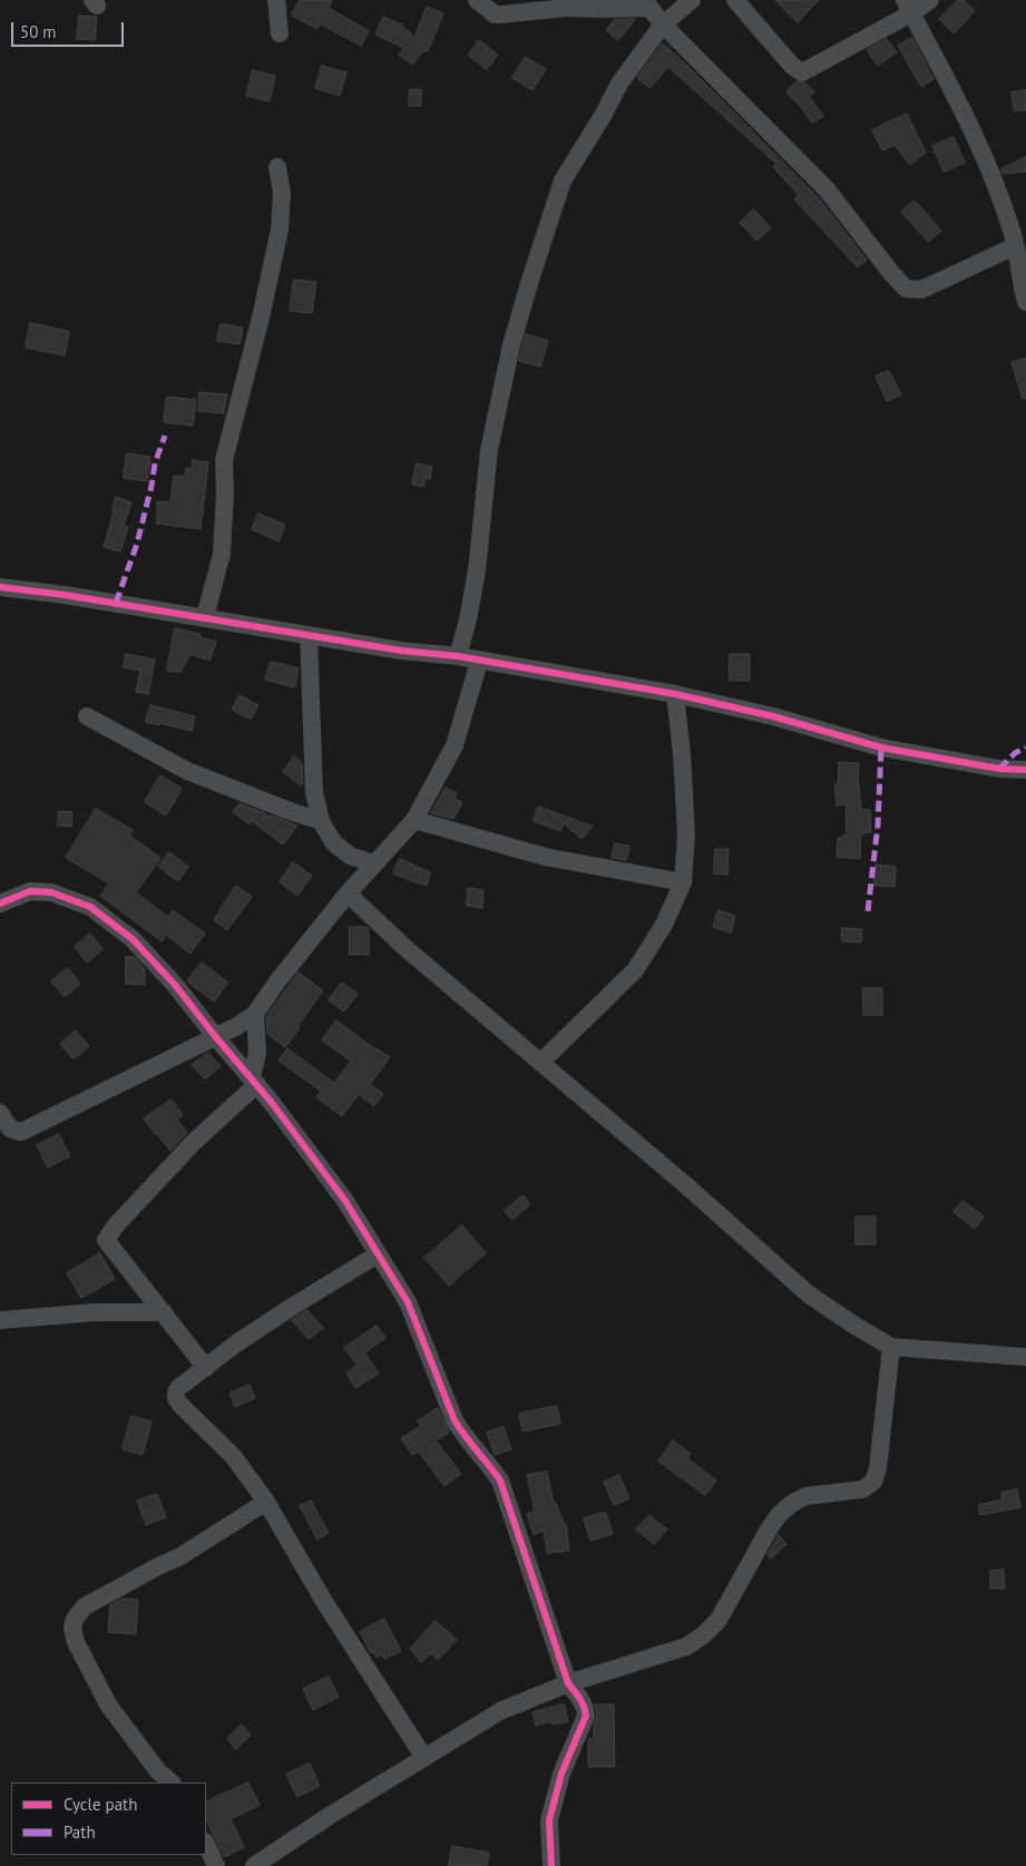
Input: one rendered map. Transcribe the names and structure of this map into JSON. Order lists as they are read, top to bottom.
{
  "legend": ["Cycle path", "Path"],
  "scale_bar": "50 m"
}
